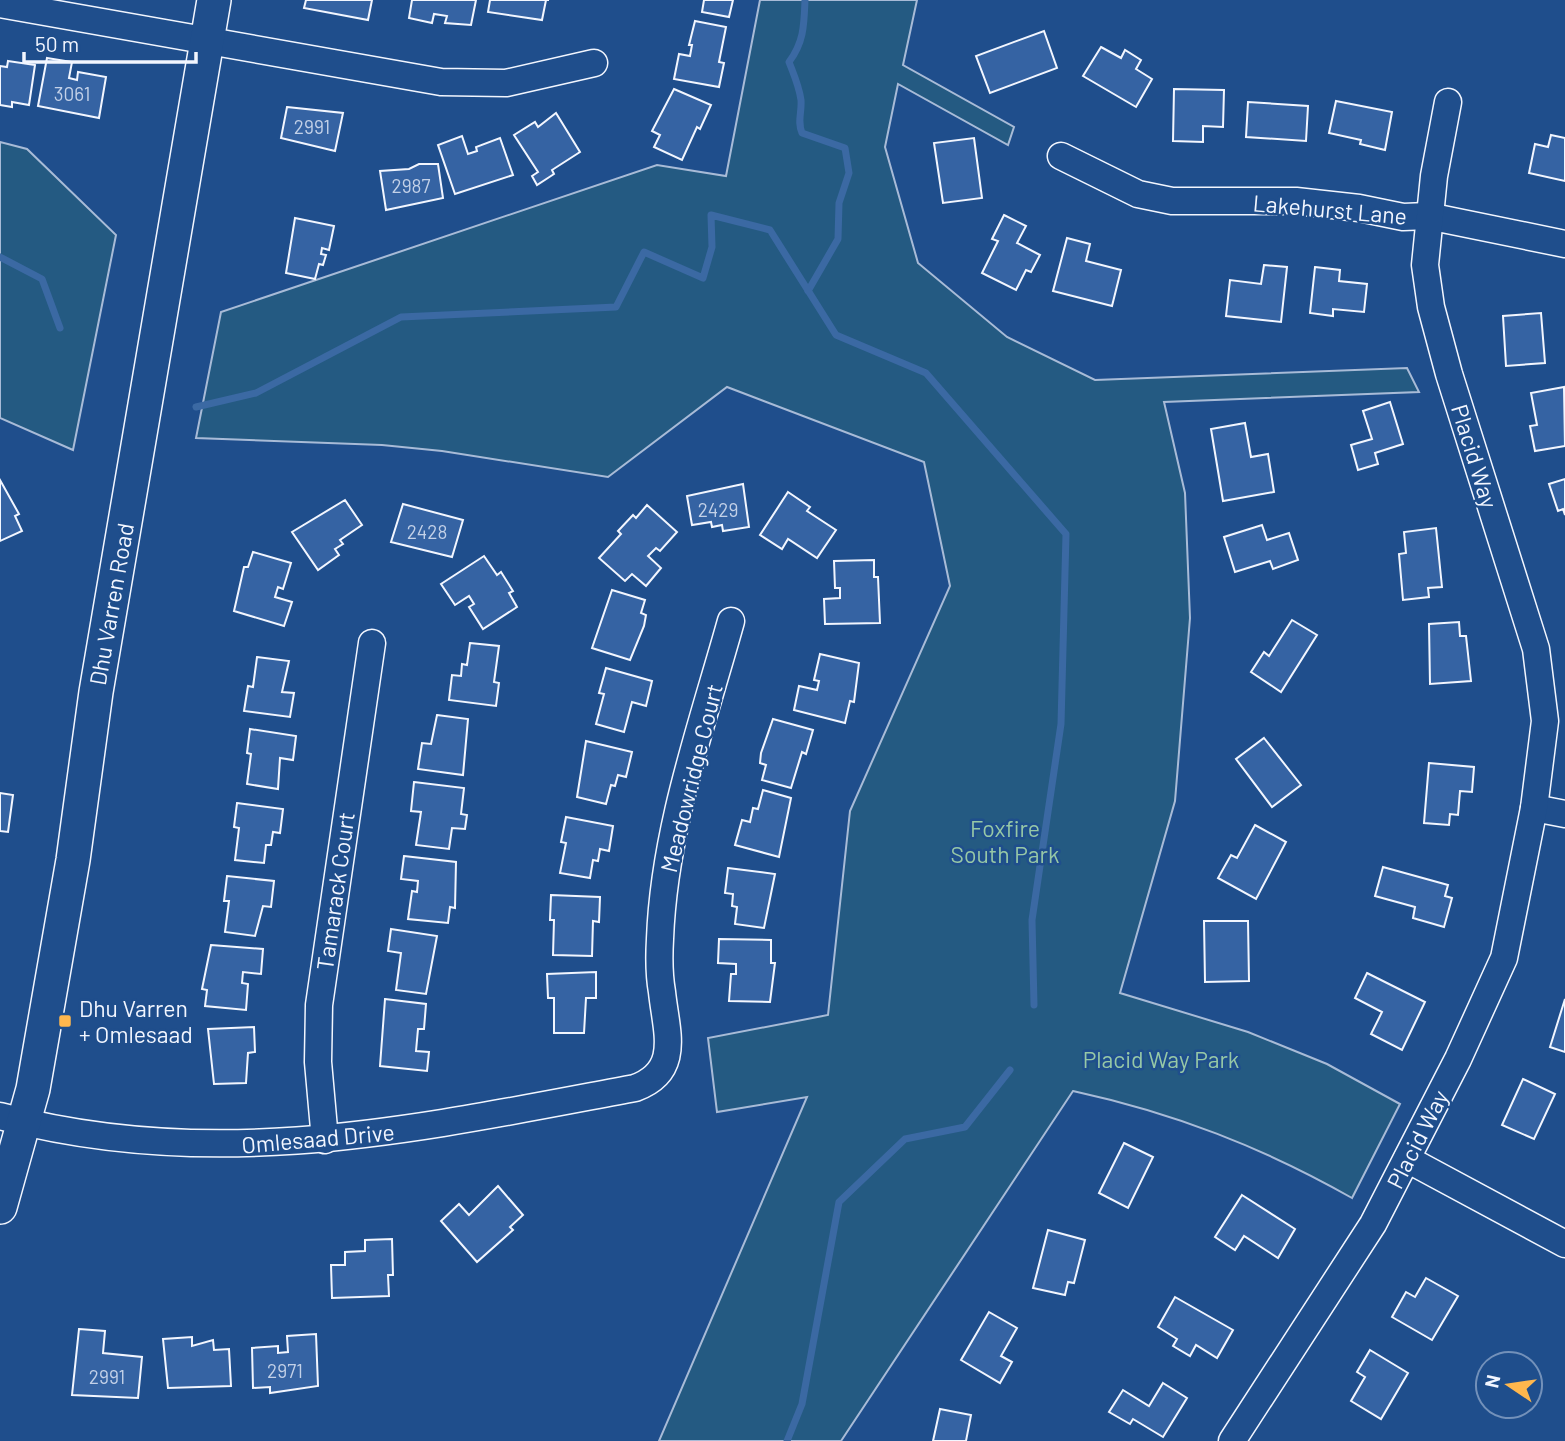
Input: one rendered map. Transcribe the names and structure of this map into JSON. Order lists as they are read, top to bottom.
{
  "streets": {
    "main road": ["Dhu Varren Road"],
    "street": [
      "Lakehurst Lane",
      "Placid Way",
      "Meadowridge Court",
      "Tamarack Court",
      "Omlesaad Drive"
    ]
  },
  "crossings": [
    ["Lakehurst Lane", "Placid Way"],
    ["Dhu Varren Road", "Omlesaad Drive"],
    ["Meadowridge Court", "Omlesaad Drive"],
    ["Tamarack Court", "Omlesaad Drive"]
  ],
  "parks": ["Foxfire South Park", "Placid Way Park"],
  "places": {
    "transit": ["Dhu Varren + Omlesaad"]
  },
  "house_numbers": [
    "3061",
    "2991",
    "2987",
    "2429",
    "2428",
    "2971",
    "2991"
  ],
  "scale_bar": "50 m",
  "north": "left"
}
